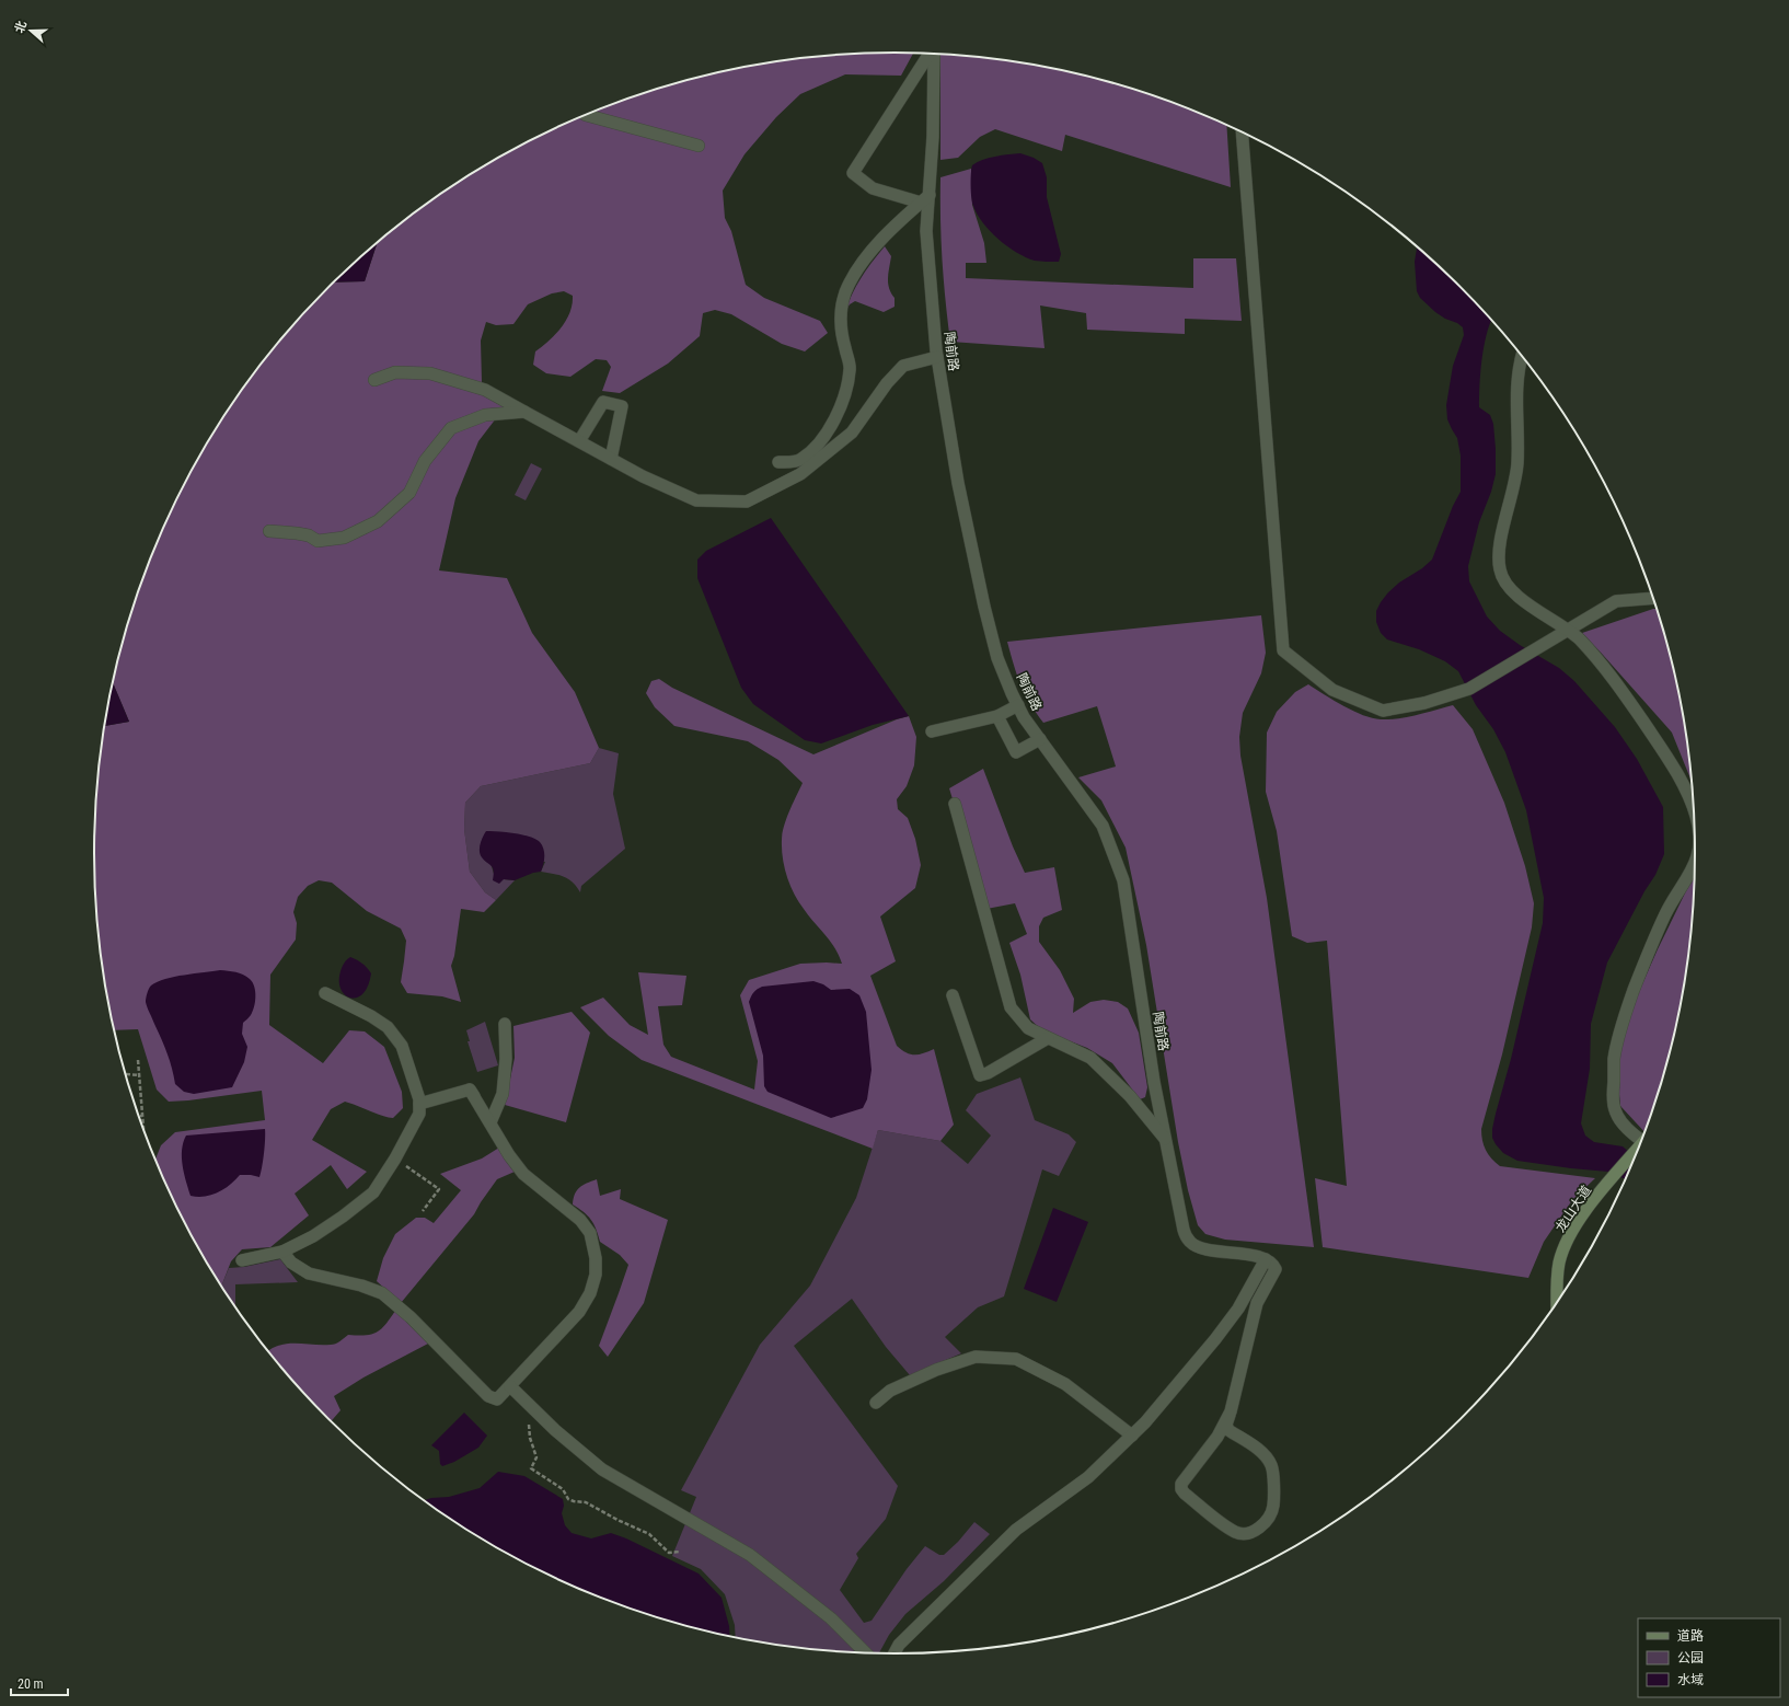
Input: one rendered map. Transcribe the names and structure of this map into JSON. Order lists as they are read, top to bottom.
{
  "streets": {
    "main road": ["龙山大道"],
    "street": ["陶前路"]
  },
  "legend": ["道路", "公园", "水域"],
  "scale_bar": "20 m",
  "north": "left"
}
